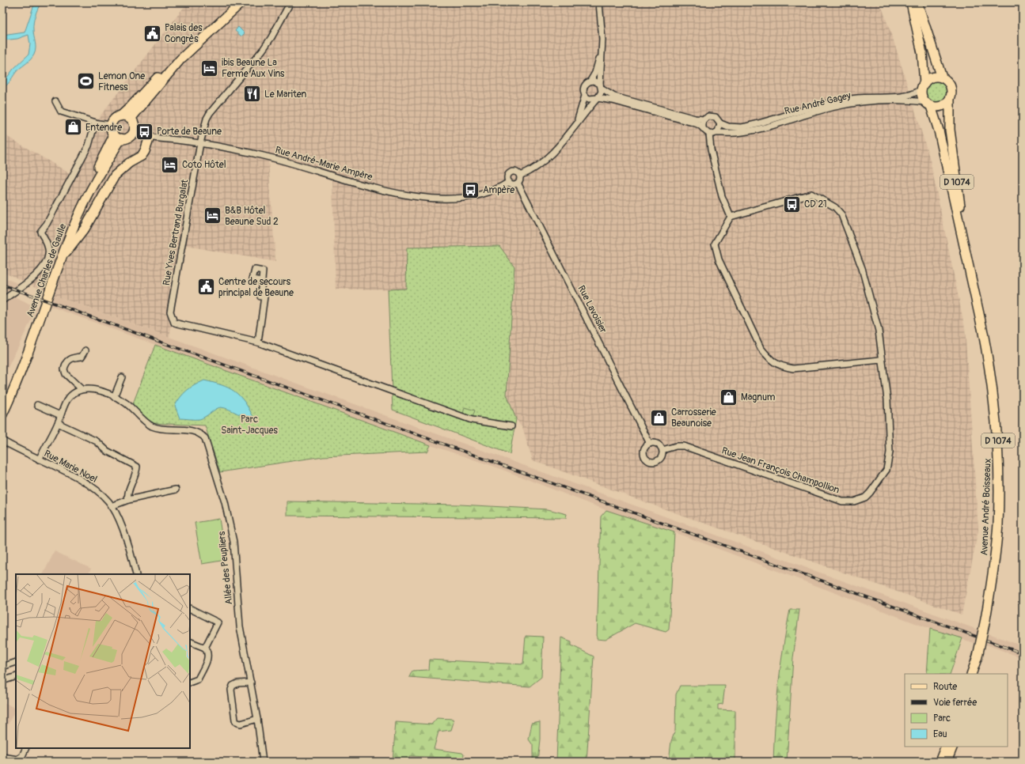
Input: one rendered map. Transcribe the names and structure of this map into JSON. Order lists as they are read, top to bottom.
{
  "streets": {
    "main road": ["D 1074", "Avenue Charles de Gaulle", "Avenue André Boisseaux"],
    "street": [
      "Rue André Gagey",
      "Rue André-Marie Ampère",
      "Rue Yves Bertrand Burgalat",
      "Rue Lavoisier",
      "Rue Marie Noel",
      "Rue Jean François Champollion",
      "Allée des Peupliers"
    ]
  },
  "crossings": [
    ["Rue André Gagey", "Avenue André Boisseaux"],
    ["Rue André-Marie Ampère", "Rue Yves Bertrand Burgalat"],
    ["Rue André-Marie Ampère", "Avenue Charles de Gaulle"],
    ["Rue André-Marie Ampère", "Rue Lavoisier"],
    ["Rue Lavoisier", "Rue Jean François Champollion"]
  ],
  "parks": ["Parc Saint-Jacques"],
  "places": {
    "public building": ["Palais des Congrès", "Centre de secours principal de Beaune"],
    "hotel": ["ibis Beaune La Ferme Aux Vins", "Coto Hôtel", "B&B Hôtel Beaune Sud 2"],
    "sports": ["Lemon One Fitness"],
    "restaurant": ["Le Mariten"],
    "shop": ["Entendre", "Magnum", "Carrosserie Beaunoise"],
    "bus stop": ["Porte de Beaune", "Ampère", "CD 21"]
  },
  "legend": [
    "Route",
    "Voie ferrée",
    "Parc",
    "Eau"
  ]
}
